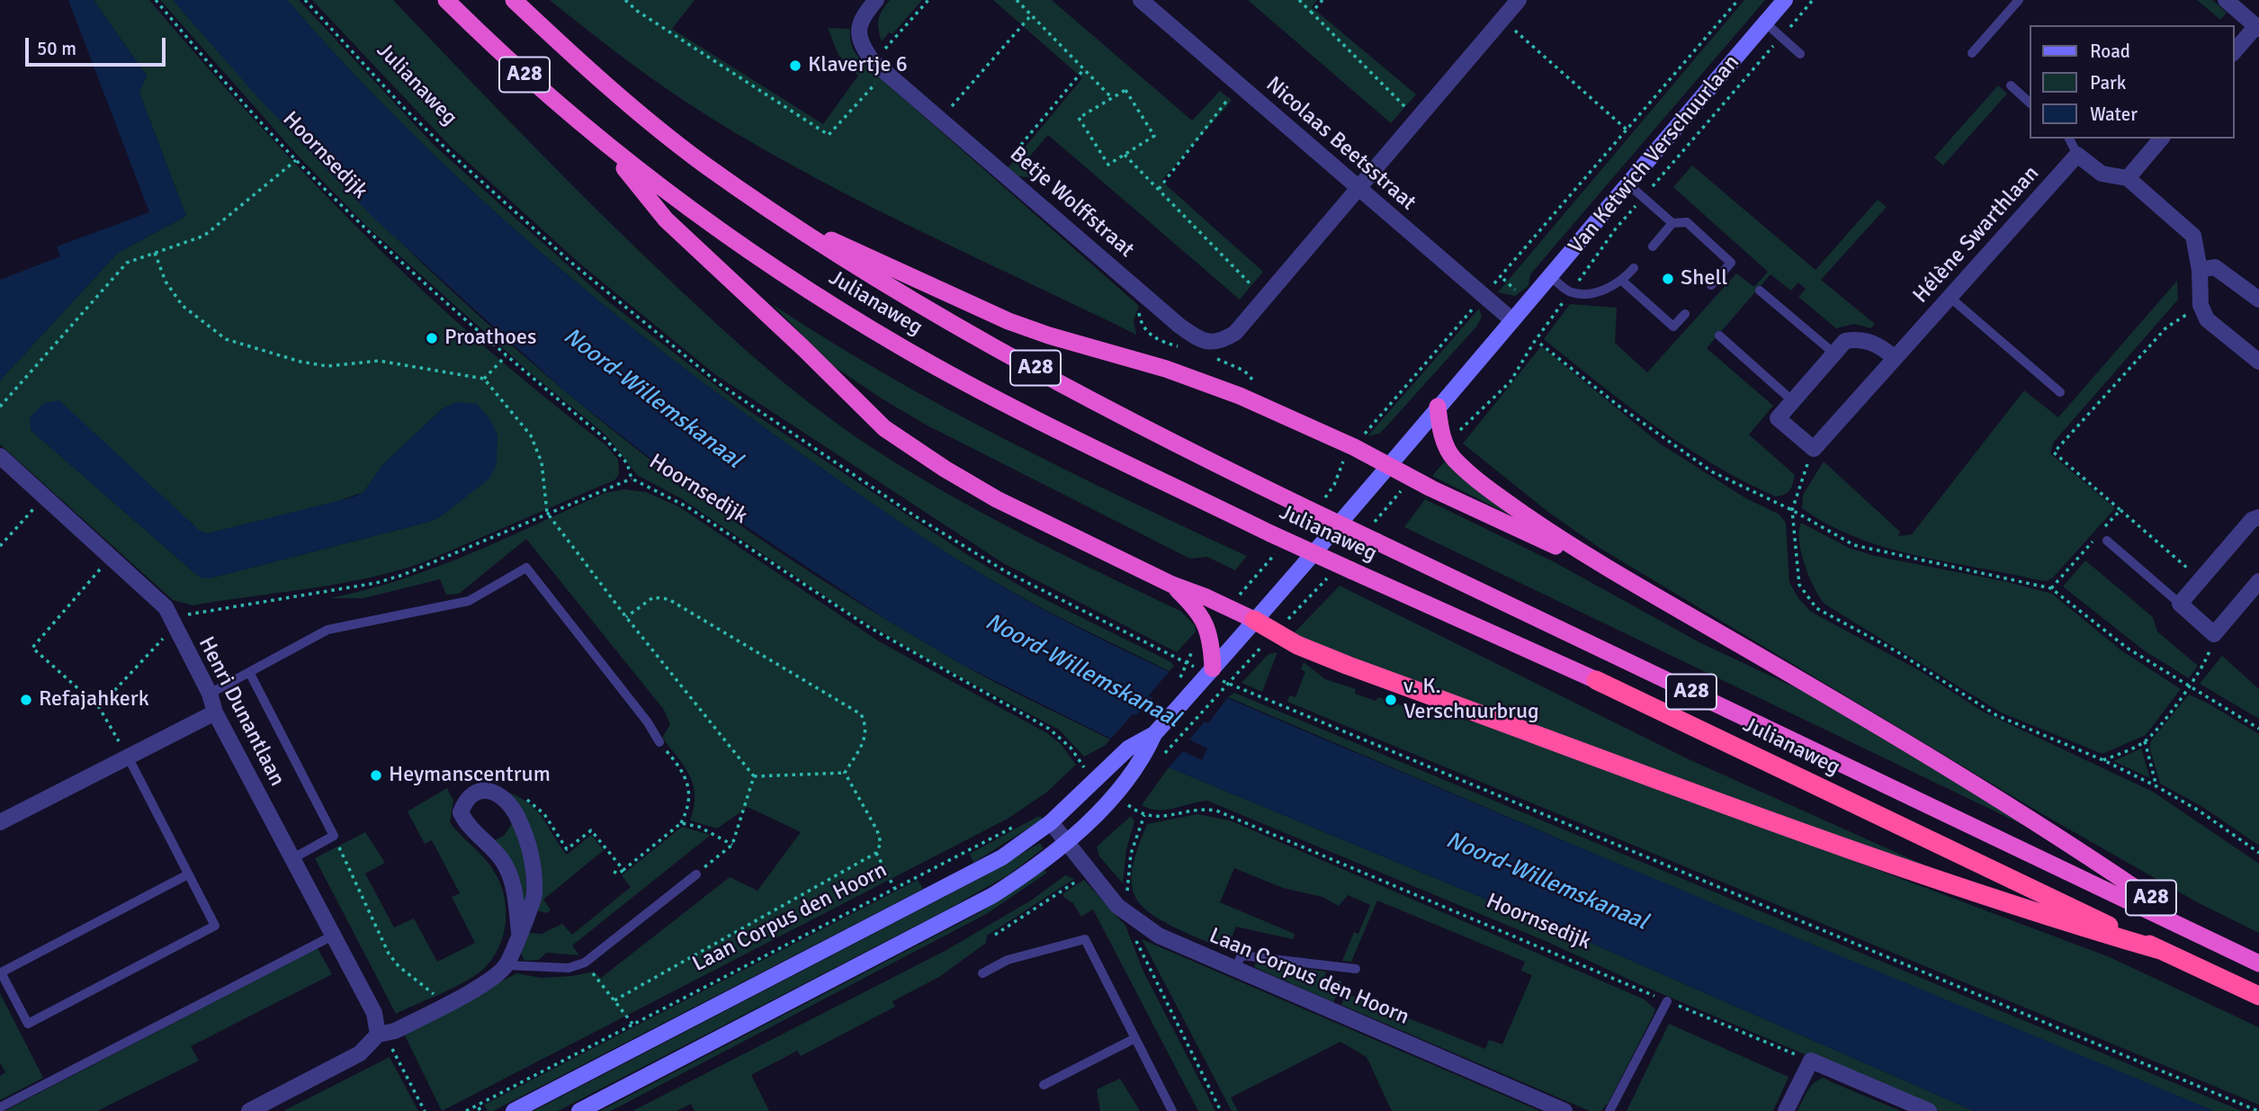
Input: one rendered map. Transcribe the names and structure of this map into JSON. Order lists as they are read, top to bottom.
{
  "streets": {
    "highway": ["A28", "Julianaweg"],
    "main road": ["Van Ketwich Verschuurlaan", "Laan Corpus den Hoorn"],
    "street": [
      "Nicolaas Beetsstraat",
      "Betje Wolffstraat",
      "Hélène Swarthlaan",
      "Henri Dunantlaan"
    ],
    "path": ["Hoornsedijk"]
  },
  "crossings": [
    ["A28", "Julianaweg"],
    ["A28", "Van Ketwich Verschuurlaan"],
    ["Nicolaas Beetsstraat", "Van Ketwich Verschuurlaan"],
    ["Van Ketwich Verschuurlaan", "Laan Corpus den Hoorn"]
  ],
  "water": ["Noord-Willemskanaal"],
  "places": [
    "Klavertje 6",
    "Shell",
    "Proathoes",
    "Refajahkerk",
    "v. K. Verschuurbrug",
    "Heymanscentrum"
  ],
  "legend": ["Road", "Park", "Water"],
  "scale_bar": "50 m"
}
